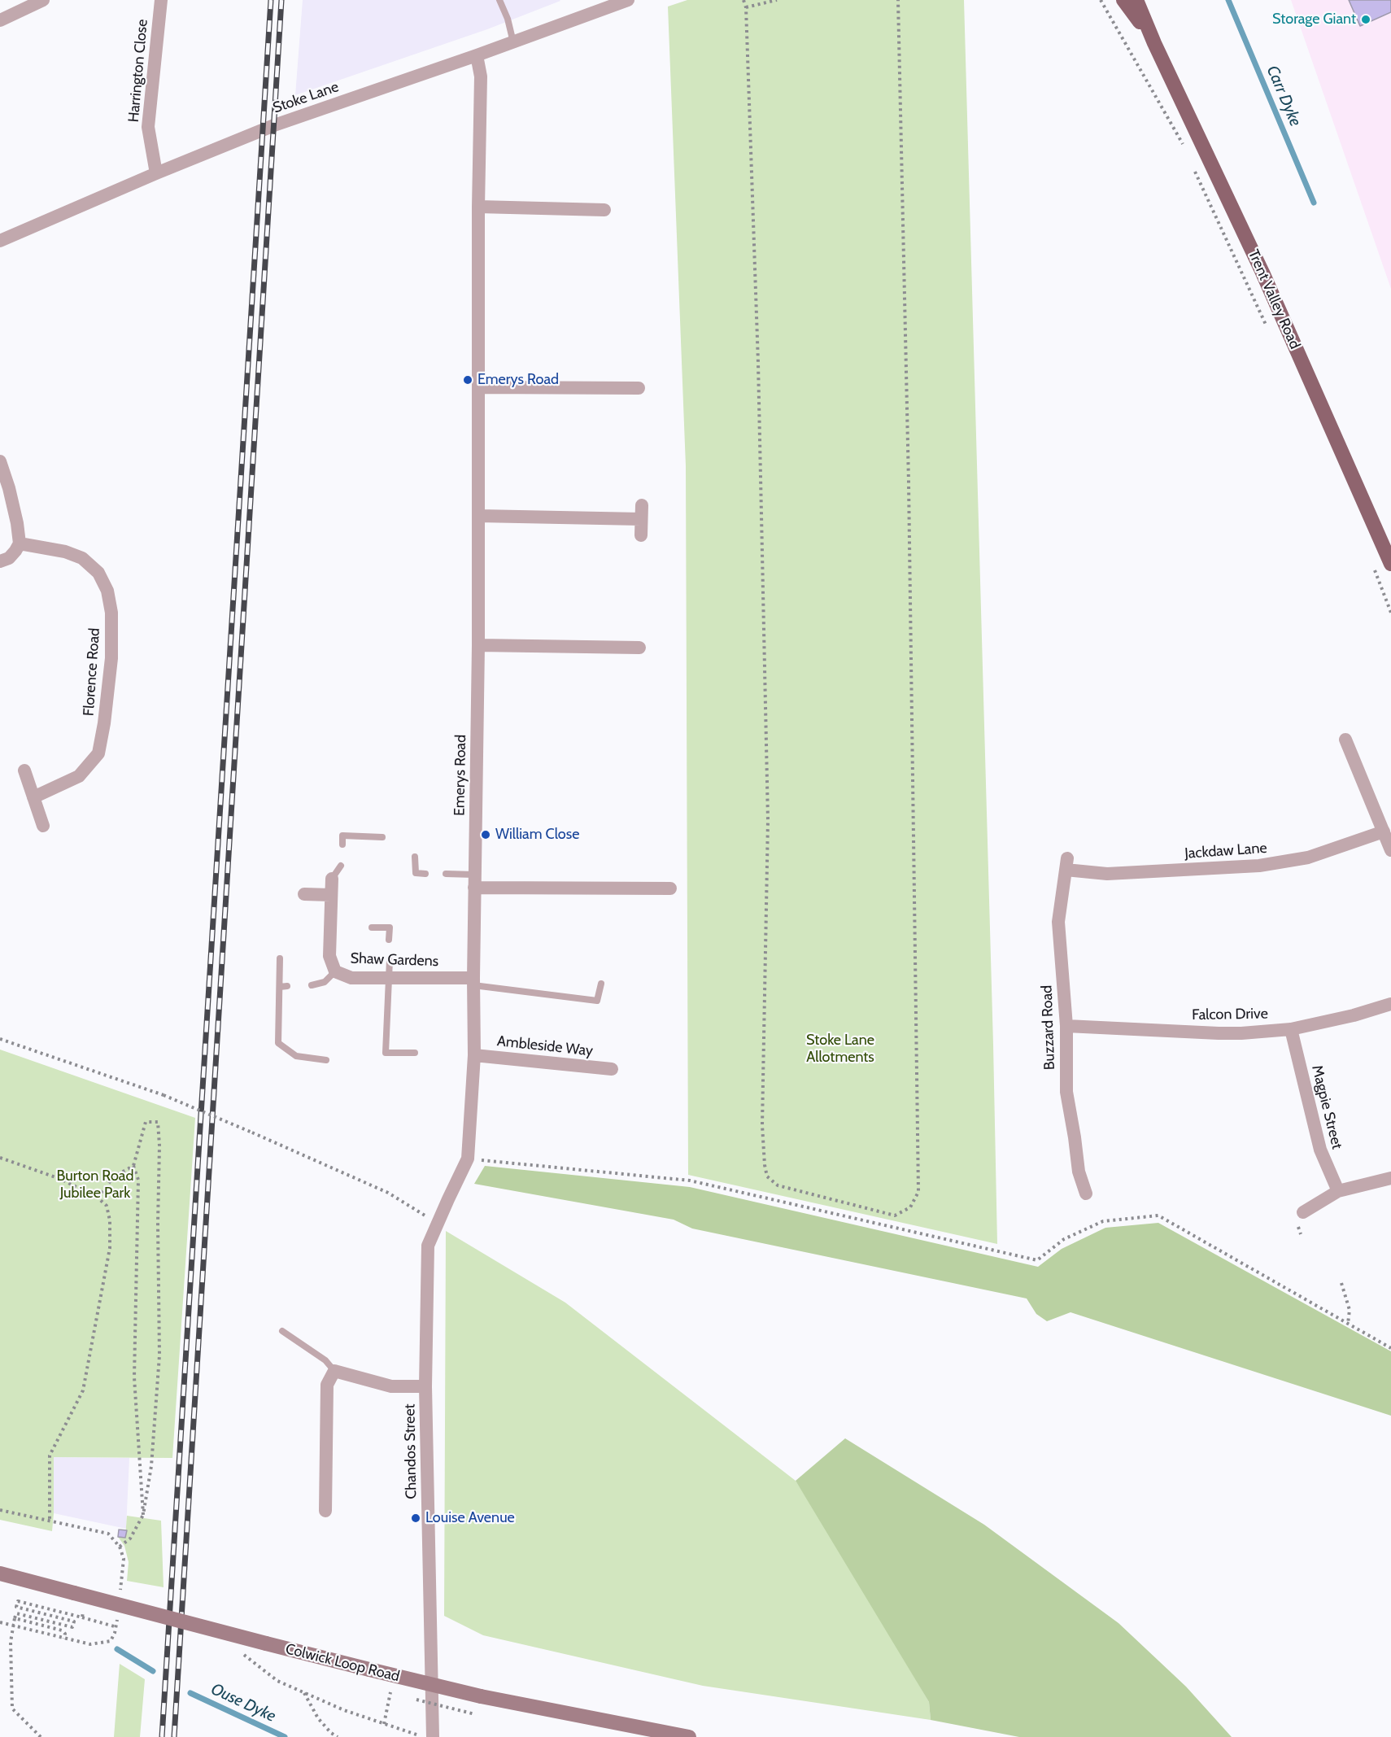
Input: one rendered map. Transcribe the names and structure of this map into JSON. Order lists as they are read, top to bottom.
{
  "streets": {
    "main road": ["Trent Valley Road", "Colwick Loop Road"],
    "street": [
      "Harrington Close",
      "Stoke Lane",
      "Florence Road",
      "Emerys Road",
      "Jackdaw Lane",
      "Shaw Gardens",
      "Falcon Drive",
      "Buzzard Road",
      "Ambleside Way",
      "Magpie Street",
      "Chandos Street"
    ]
  },
  "crossings": [
    ["Harrington Close", "Stoke Lane"],
    ["Stoke Lane", "Emerys Road"],
    ["Emerys Road", "Shaw Gardens"],
    ["Emerys Road", "Ambleside Way"],
    ["Emerys Road", "Chandos Street"],
    ["Jackdaw Lane", "Buzzard Road"],
    ["Falcon Drive", "Buzzard Road"],
    ["Falcon Drive", "Magpie Street"]
  ],
  "water": ["Carr Dyke", "Ouse Dyke"],
  "parks": ["Stoke Lane Allotments", "Burton Road Jubilee Park"],
  "places": [
    "Storage Giant",
    "Emerys Road",
    "William Close",
    "Louise Avenue"
  ]
}
